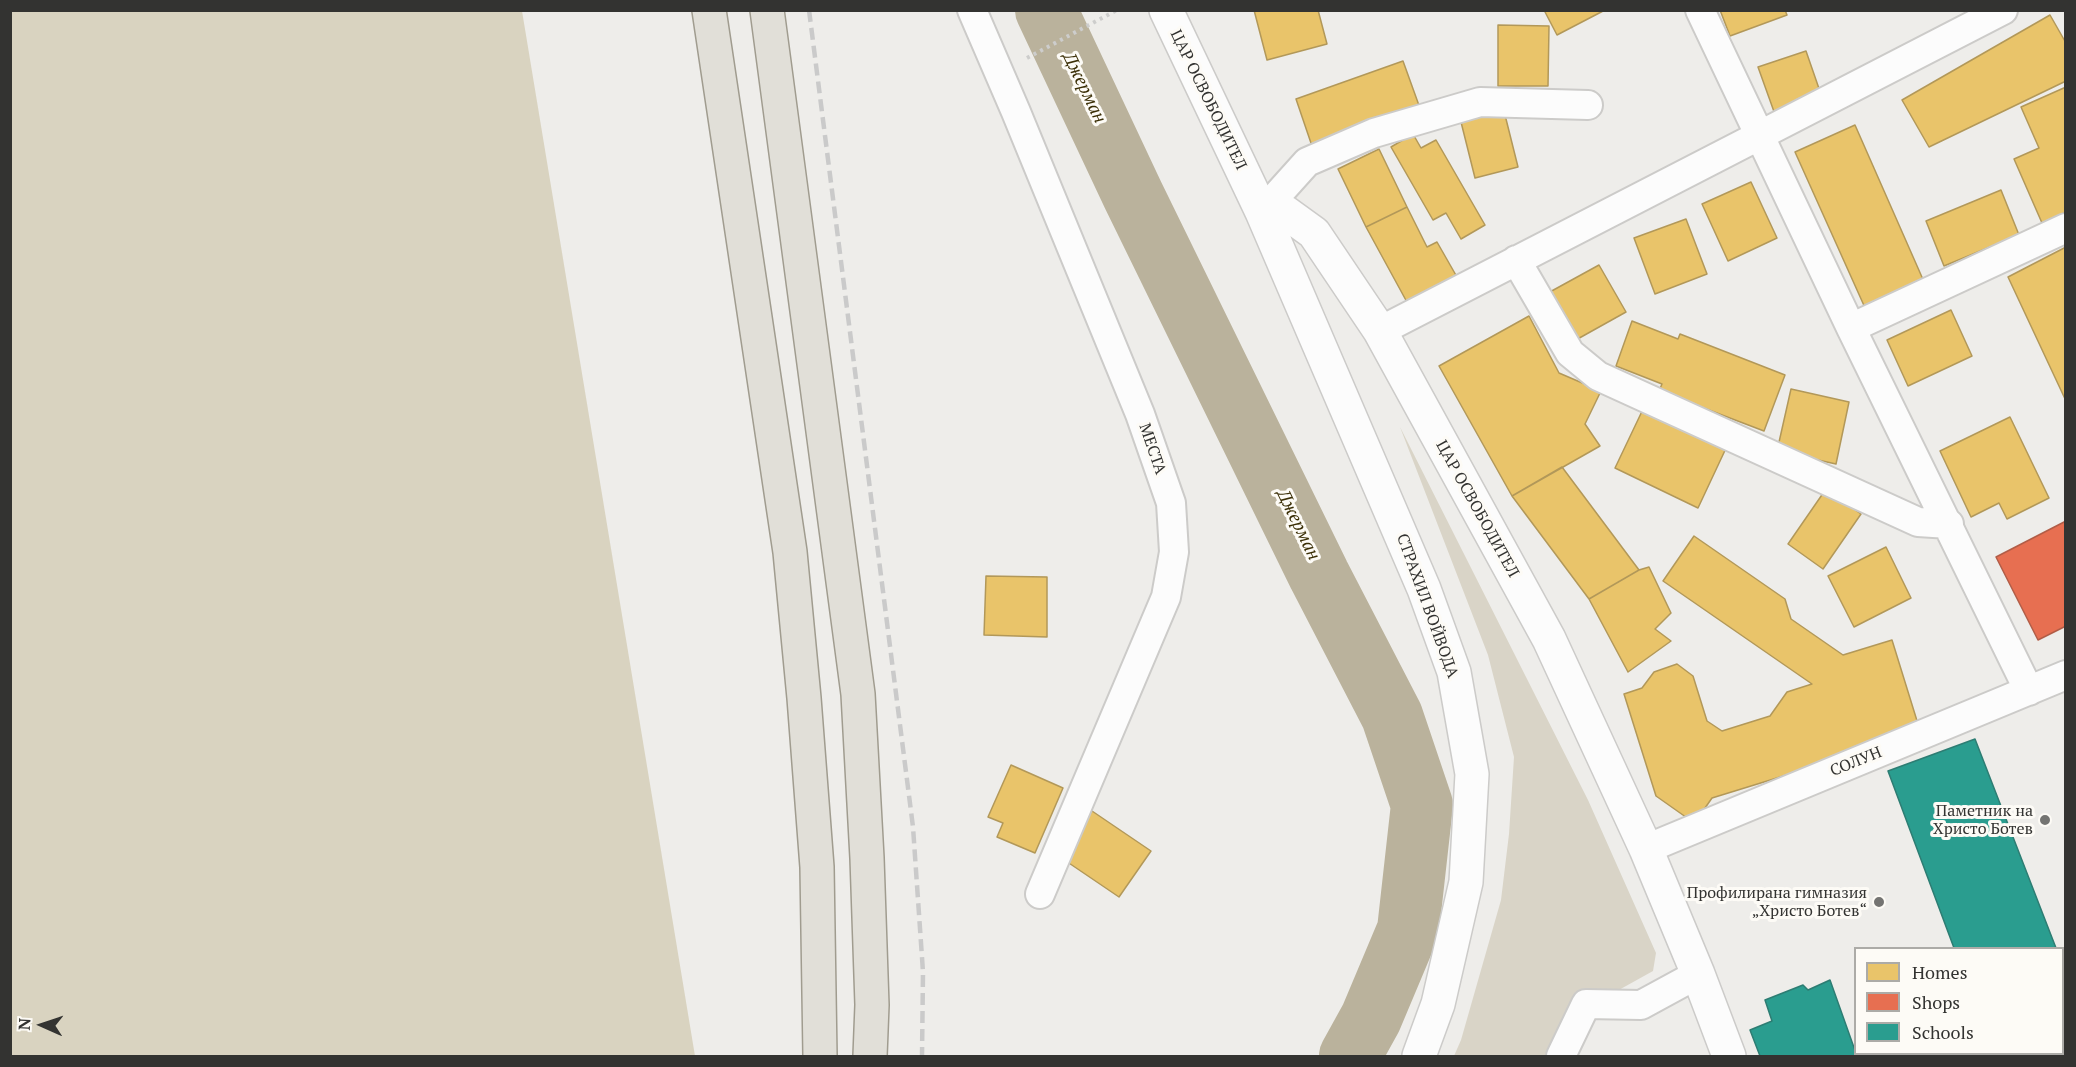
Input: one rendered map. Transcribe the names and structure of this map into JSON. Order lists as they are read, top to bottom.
{
  "streets": {
    "street": [
      "ЦАР ОСВОБОДИТЕЛ",
      "МЕСТА",
      "СТРАХИЛ ВОЙВОДА",
      "СОЛУН"
    ]
  },
  "crossings": [
    ["ЦАР ОСВОБОДИТЕЛ", "СТРАХИЛ ВОЙВОДА"],
    ["ЦАР ОСВОБОДИТЕЛ", "СОЛУН"]
  ],
  "water": ["Джерман"],
  "places": ["Паметник на Христо Ботев", "Профилирана гимназия „Христо Ботев“"],
  "legend": ["Homes", "Shops", "Schools"],
  "north": "left"
}
